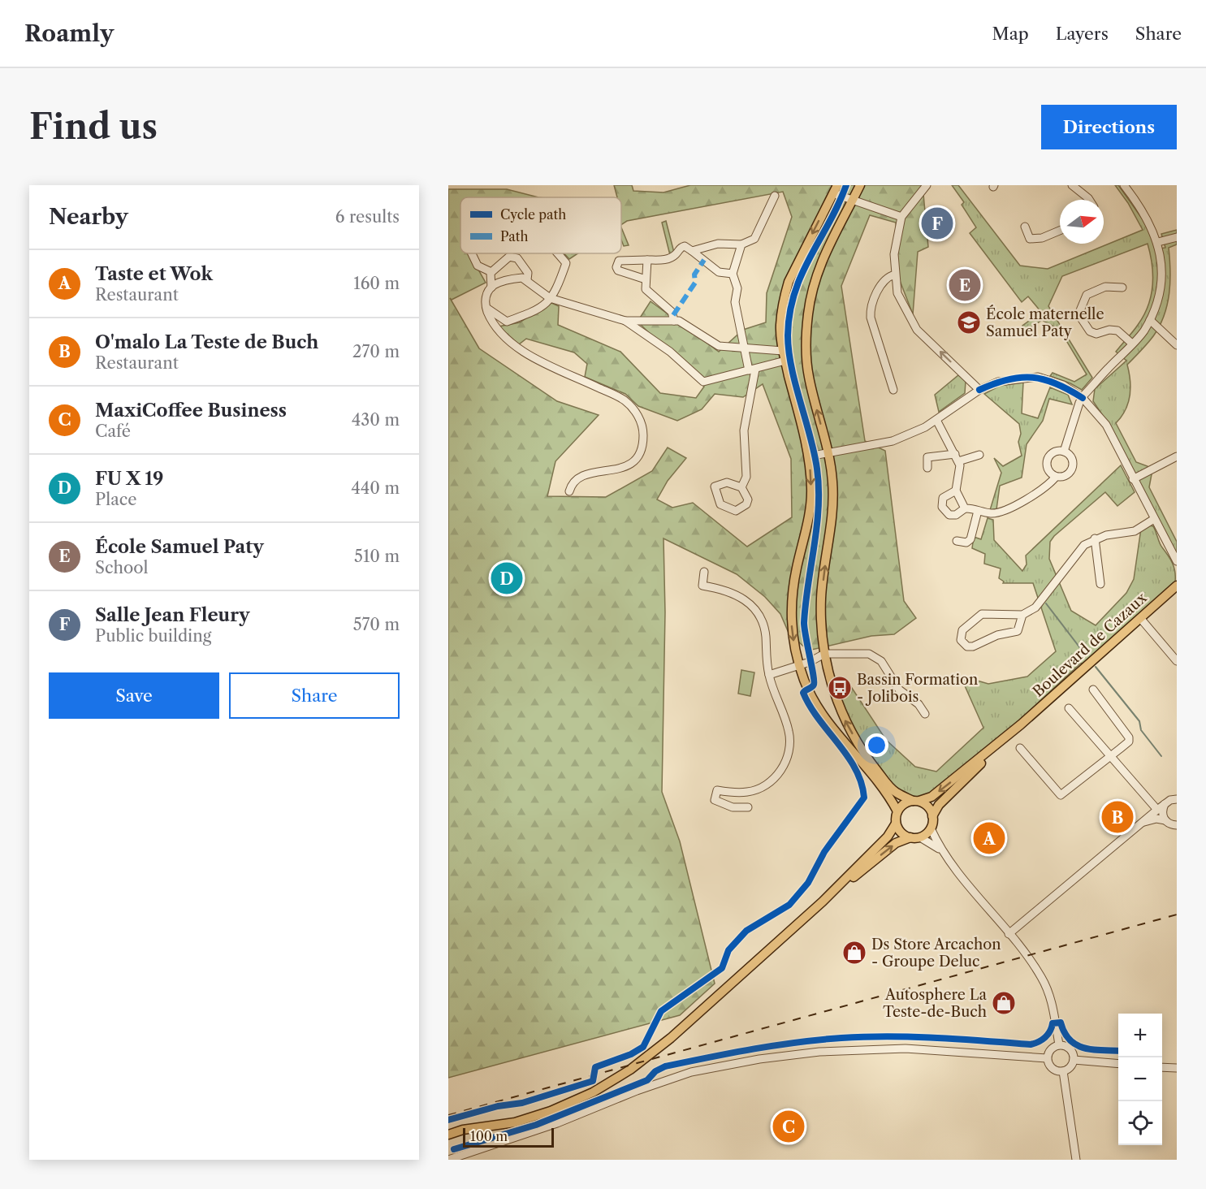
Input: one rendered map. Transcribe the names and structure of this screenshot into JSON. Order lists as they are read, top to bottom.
{
  "streets": {
    "main road": ["Boulevard de Cazaux"]
  },
  "places": {
    "school or university": ["École maternelle Samuel Paty"],
    "bus stop": ["Bassin Formation - Jolibois"],
    "shop": ["Ds Store Arcachon - Groupe Deluc", "Autosphere La Teste-de-Buch"]
  },
  "legend": ["Cycle path", "Path"],
  "scale_bar": "100 m",
  "north": "right",
  "page": {
    "header": "Roamly",
    "nav": ["Map", "Layers", "Share"],
    "buttons": [
      "Directions",
      ["Save", "Share"]
    ],
    "title": "Find us",
    "heading": ["Nearby", "6 results"],
    "pins": [
      "F",
      "E",
      "D",
      "B",
      "A",
      "C"
    ],
    "list": [
      {
        "mark": "A",
        "name": "Taste et Wok",
        "note": "Restaurant",
        "value": "160 m"
      },
      {
        "mark": "B",
        "name": "O'malo La Teste de Buch",
        "note": "Restaurant",
        "value": "270 m"
      },
      {
        "mark": "C",
        "name": "MaxiCoffee Business",
        "note": "Café",
        "value": "430 m"
      },
      {
        "mark": "D",
        "name": "FU X 19",
        "note": "Place",
        "value": "440 m"
      },
      {
        "mark": "E",
        "name": "École Samuel Paty",
        "note": "School",
        "value": "510 m"
      },
      {
        "mark": "F",
        "name": "Salle Jean Fleury",
        "note": "Public building",
        "value": "570 m"
      }
    ],
    "map_buttons": ["+", "−"],
    "scale": "100 m"
  }
}
